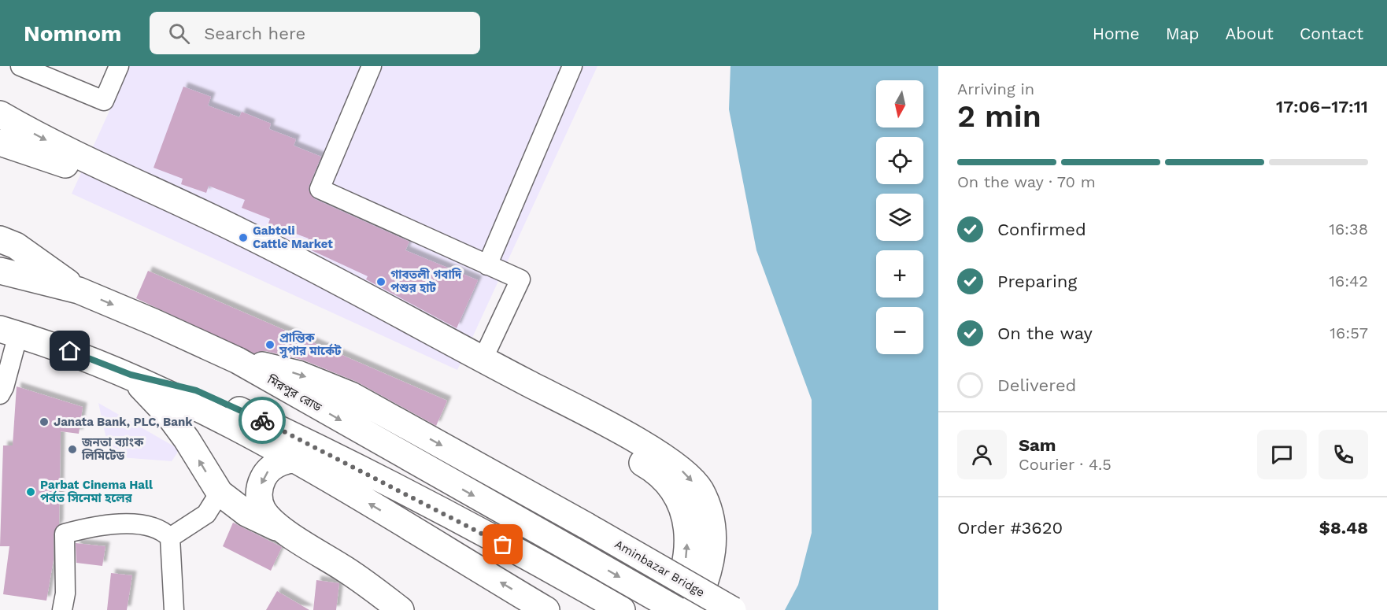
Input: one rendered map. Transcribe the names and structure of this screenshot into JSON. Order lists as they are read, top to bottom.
{
  "streets": {
    "highway": ["মিরপুর রোড", "Aminbazar Bridge"]
  },
  "crossings": [
    ["মিরপুর রোড", "Aminbazar Bridge"]
  ],
  "places": [
    "Gabtoli Cattle Market",
    "গাবতলী গবাদি পশুর হাট",
    "প্রান্তিক সুপার মার্কেট",
    "Janata Bank, PLC, Bank",
    "জনতা ব্যাংক লিমিটেড",
    "Parbat Cinema Hall পর্বত সিনেমা হলের"
  ],
  "north": "bottom",
  "page": {
    "header": "Nomnom",
    "search": "Search here",
    "nav": [
      "Home",
      "Map",
      "About",
      "Contact"
    ],
    "heading": ["2 min", "Arriving in", "17:06–17:11"],
    "panel": [
      "Sam",
      "Courier · 4.5",
      "Order #3620",
      "$8.48"
    ],
    "map_buttons": ["+", "−"],
    "bar": "On the way · 70 m",
    "list": [
      ["Confirmed", "16:38"],
      ["Preparing", "16:42"],
      ["On the way", "16:57"],
      "Delivered"
    ]
  }
}
